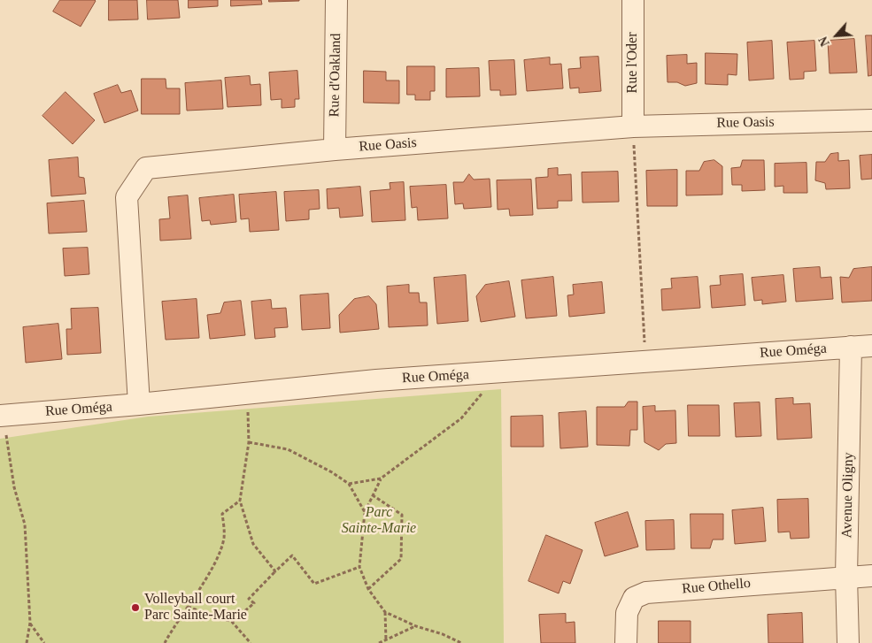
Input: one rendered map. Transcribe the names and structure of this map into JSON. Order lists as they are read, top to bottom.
{
  "streets": {
    "street": [
      "Rue l'Oder",
      "Rue d'Oakland",
      "Rue Oasis",
      "Rue Oméga",
      "Avenue Oligny",
      "Rue Othello"
    ]
  },
  "crossings": [
    ["Rue l'Oder", "Rue Oasis"],
    ["Rue d'Oakland", "Rue Oasis"],
    ["Rue Oasis", "Rue Oméga"],
    ["Rue Oméga", "Avenue Oligny"],
    ["Avenue Oligny", "Rue Othello"]
  ],
  "parks": ["Parc Sainte-Marie"],
  "places": ["Volleyball court Parc Sainte-Marie"],
  "north": "bottom left"
}
